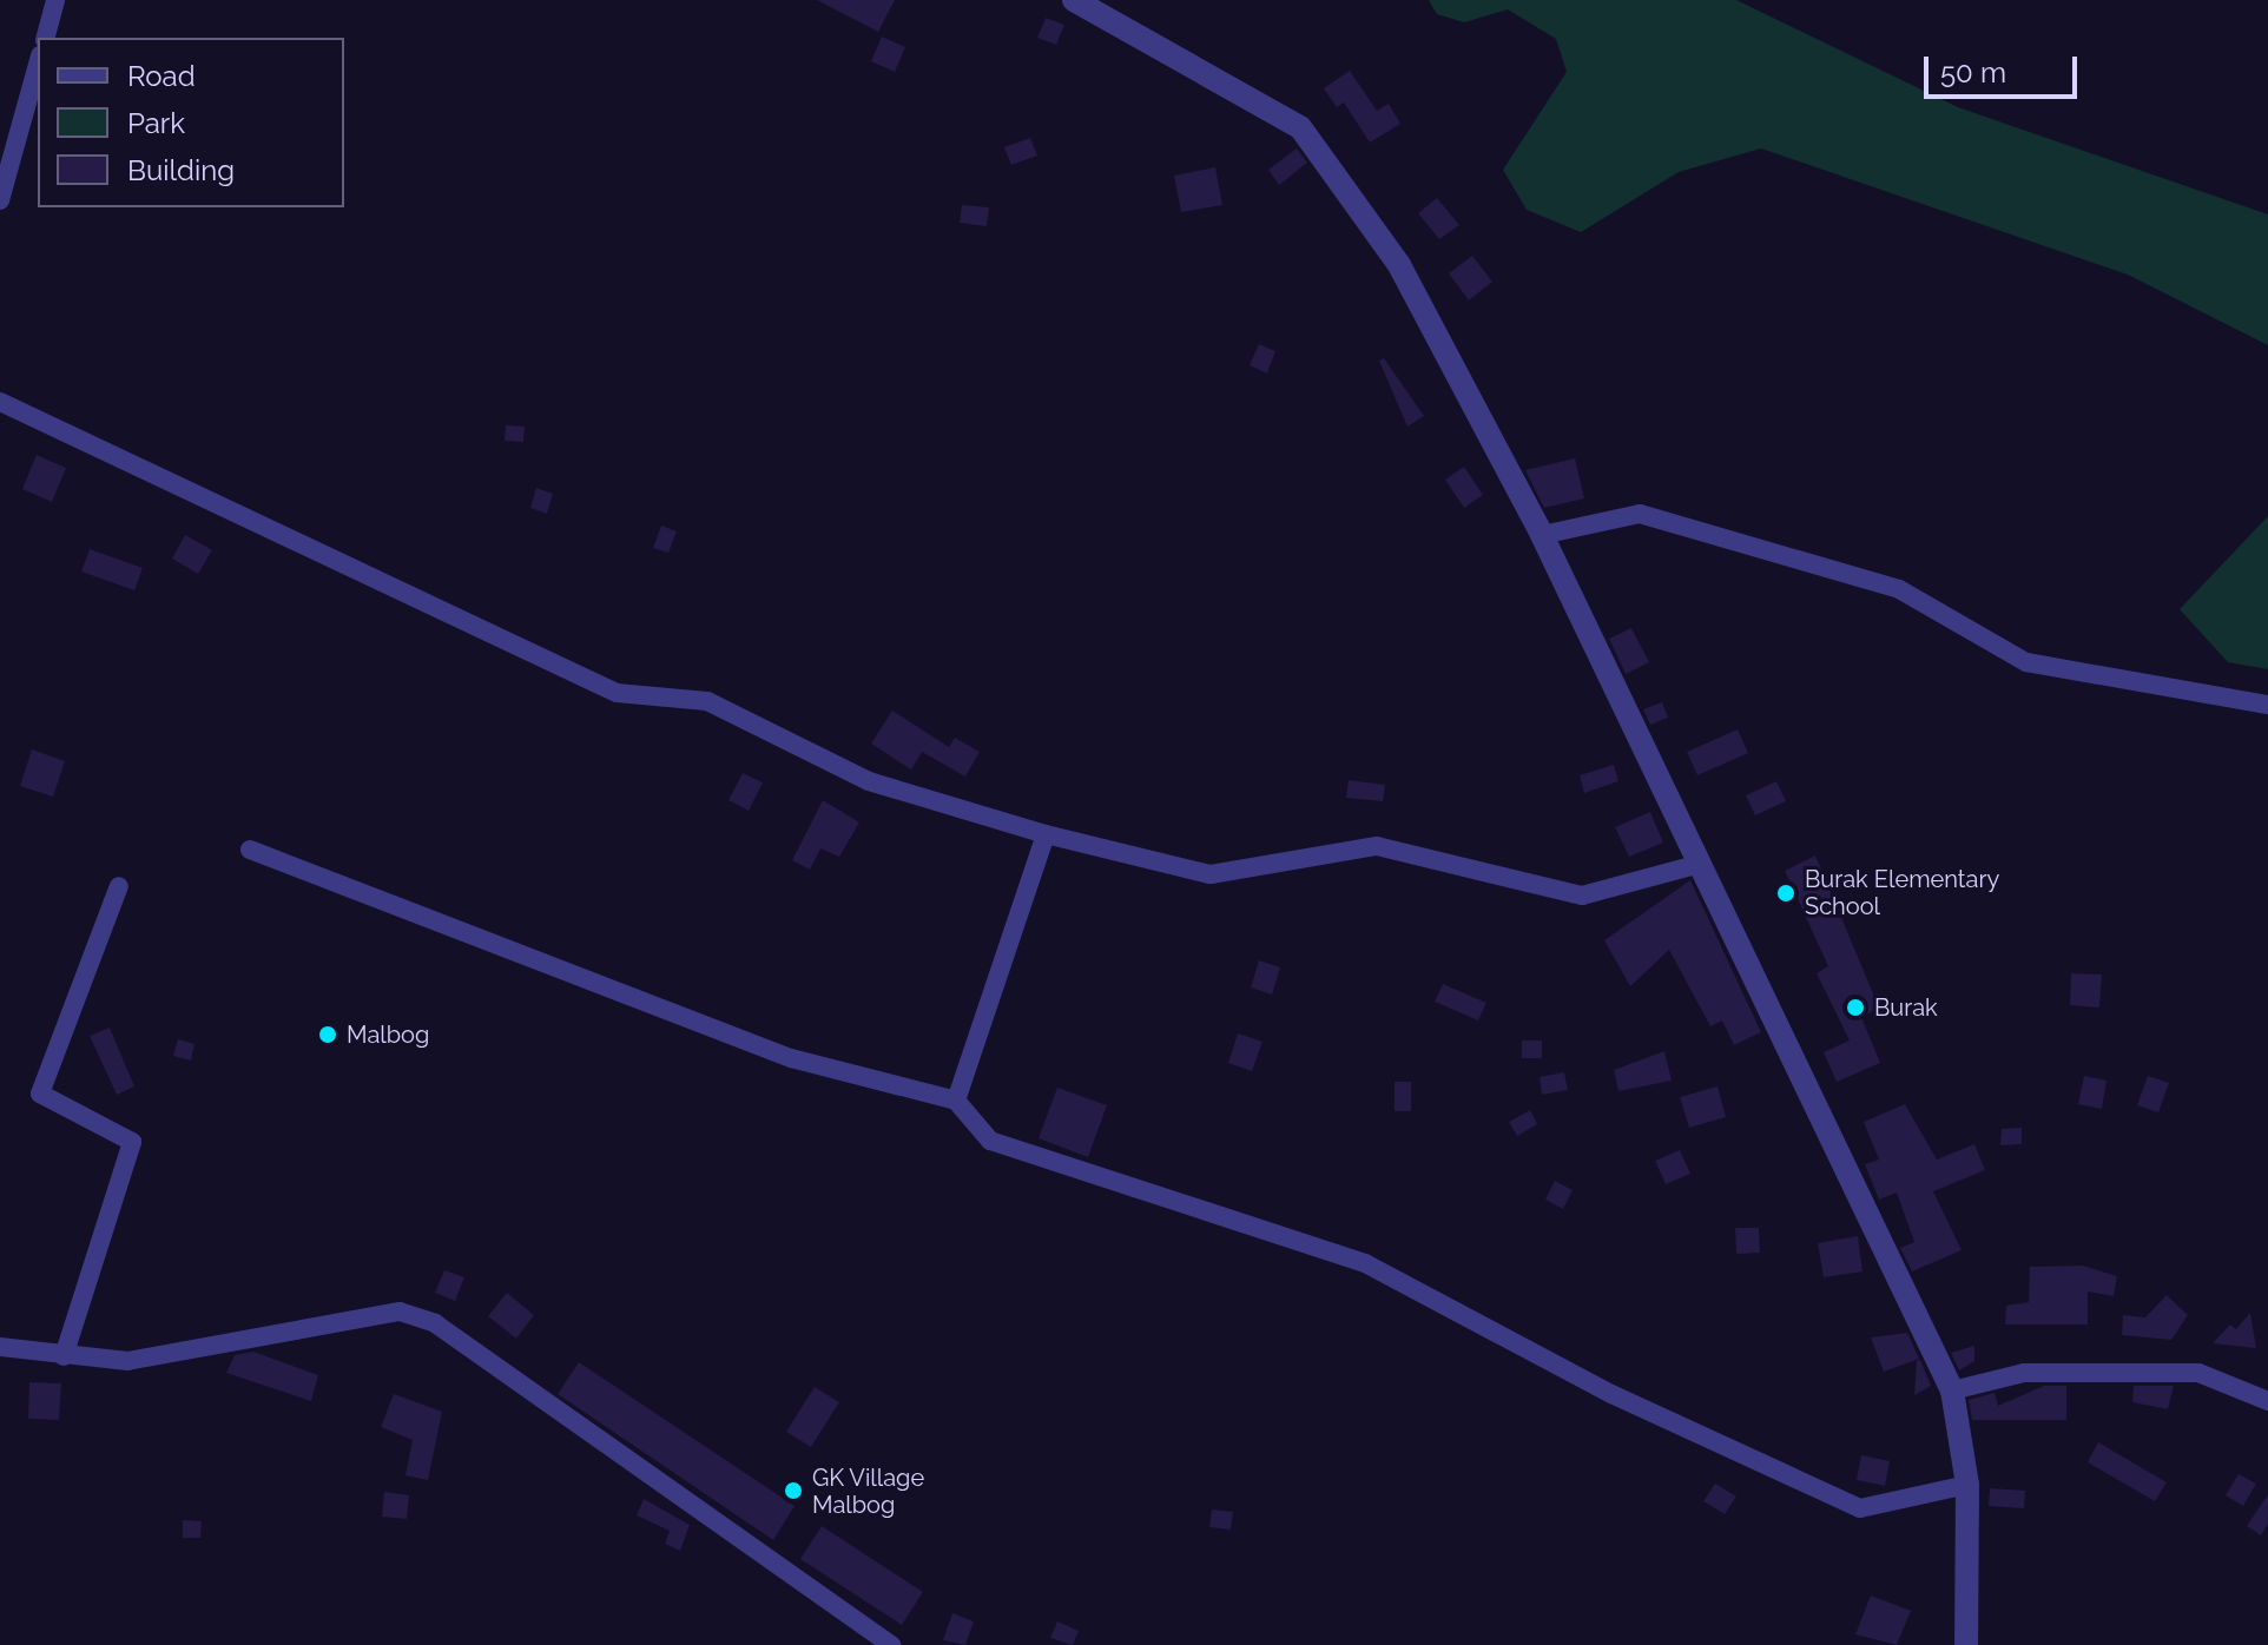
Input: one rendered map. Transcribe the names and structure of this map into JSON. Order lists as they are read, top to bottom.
{
  "places": [
    "Burak Elementary School",
    "Burak",
    "Malbog",
    "GK Village Malbog"
  ],
  "legend": ["Road", "Park", "Building"],
  "scale_bar": "50 m"
}
